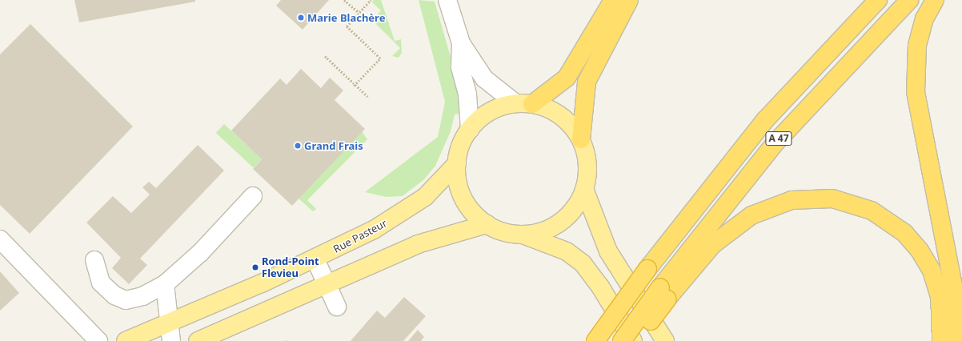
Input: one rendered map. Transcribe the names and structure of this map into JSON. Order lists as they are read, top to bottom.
{
  "streets": {
    "highway": ["A 47"],
    "main road": ["Rue Pasteur"]
  },
  "places": ["Marie Blachère", "Grand Frais", "Rond-Point Flevieu"]
}
